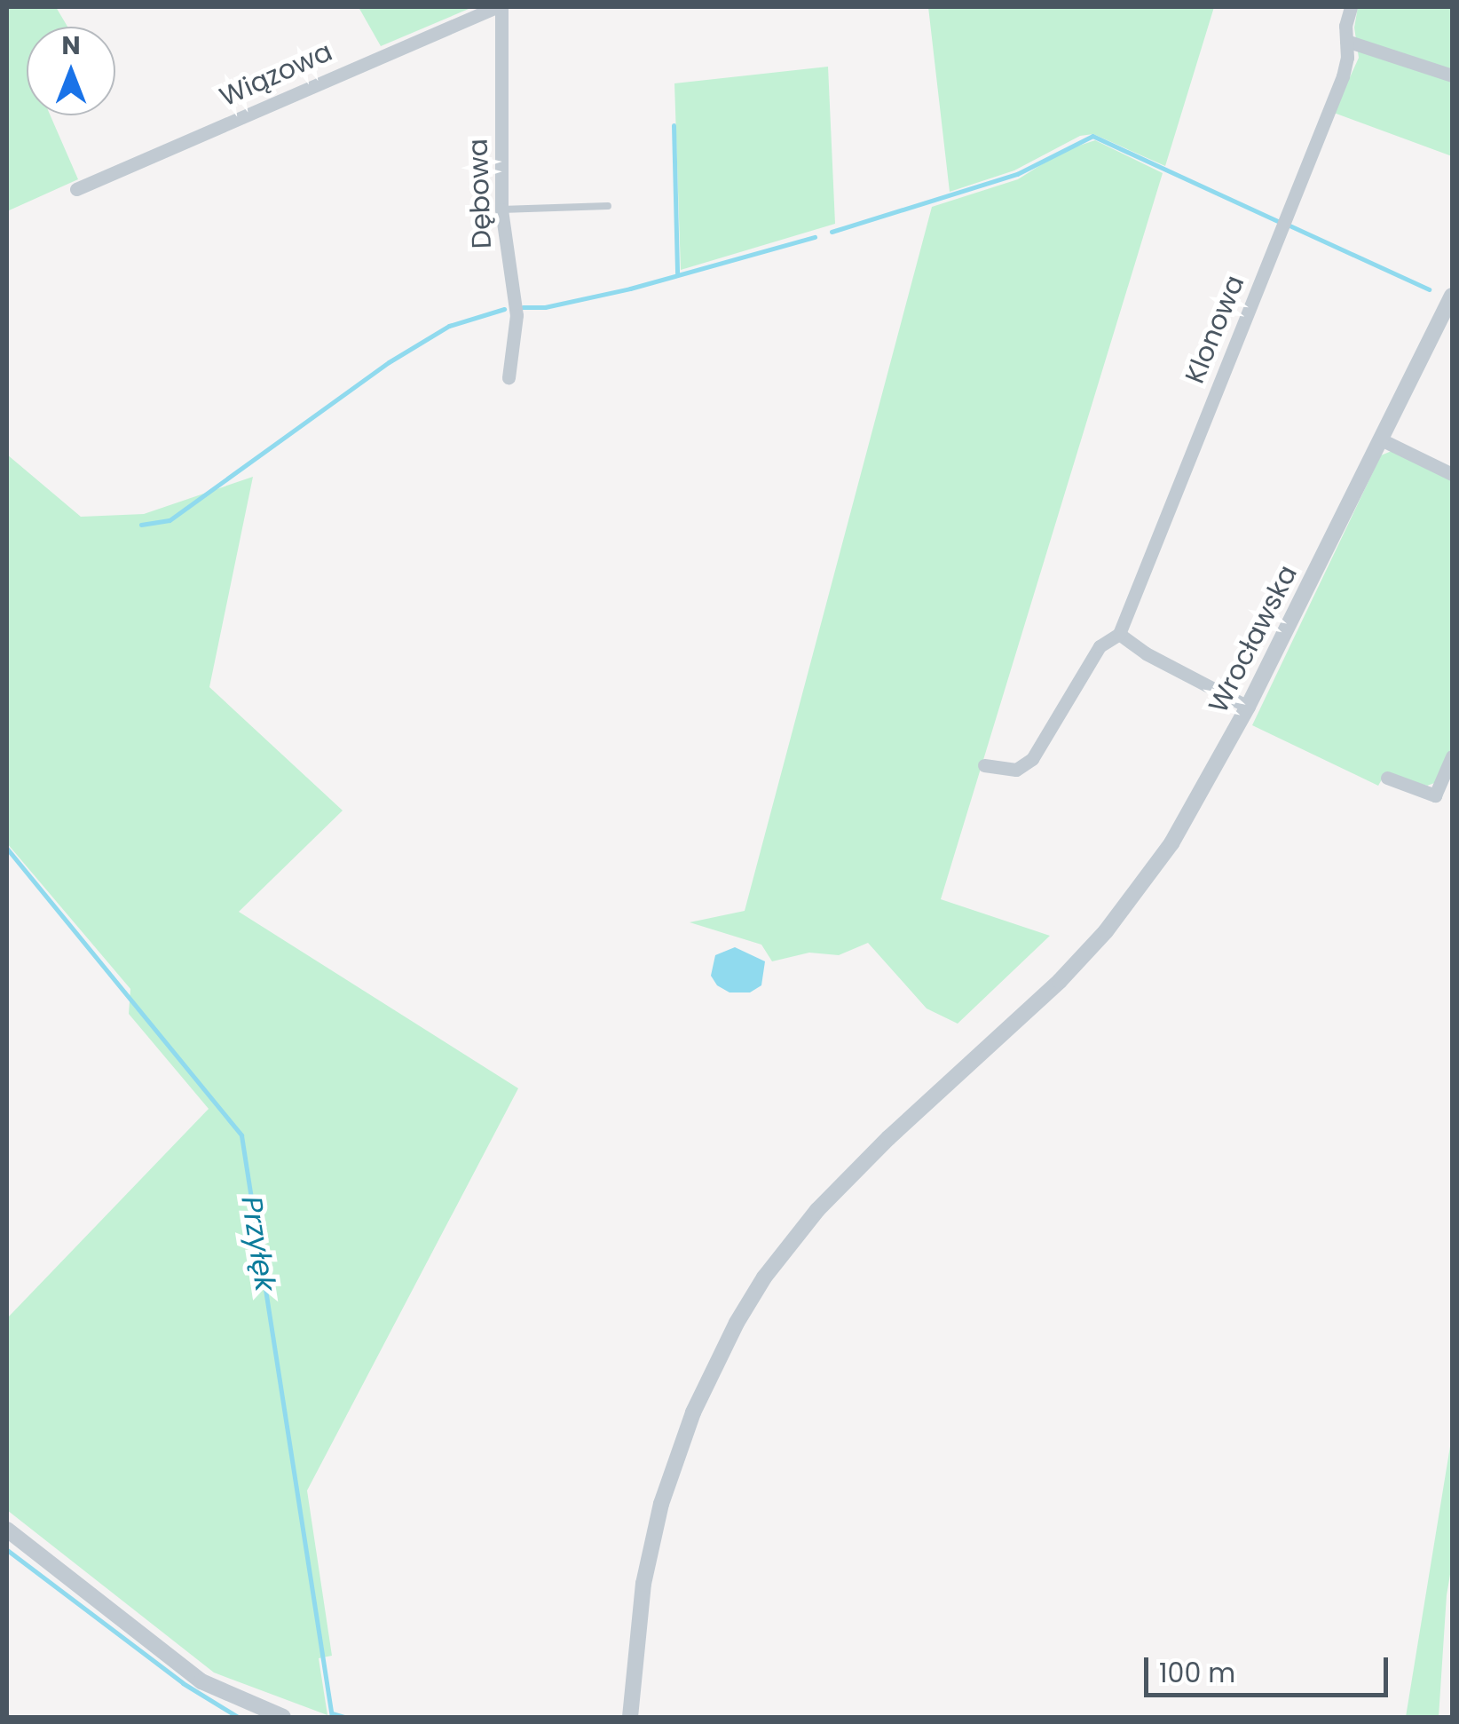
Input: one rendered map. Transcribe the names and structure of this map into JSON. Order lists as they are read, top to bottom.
{
  "streets": {
    "street": [
      "Wiązowa",
      "Dębowa",
      "Klonowa",
      "Wrocławska"
    ]
  },
  "crossings": [
    ["Wiązowa", "Dębowa"]
  ],
  "water": ["Przyłęk"],
  "scale_bar": "100 m",
  "north": "top"
}
